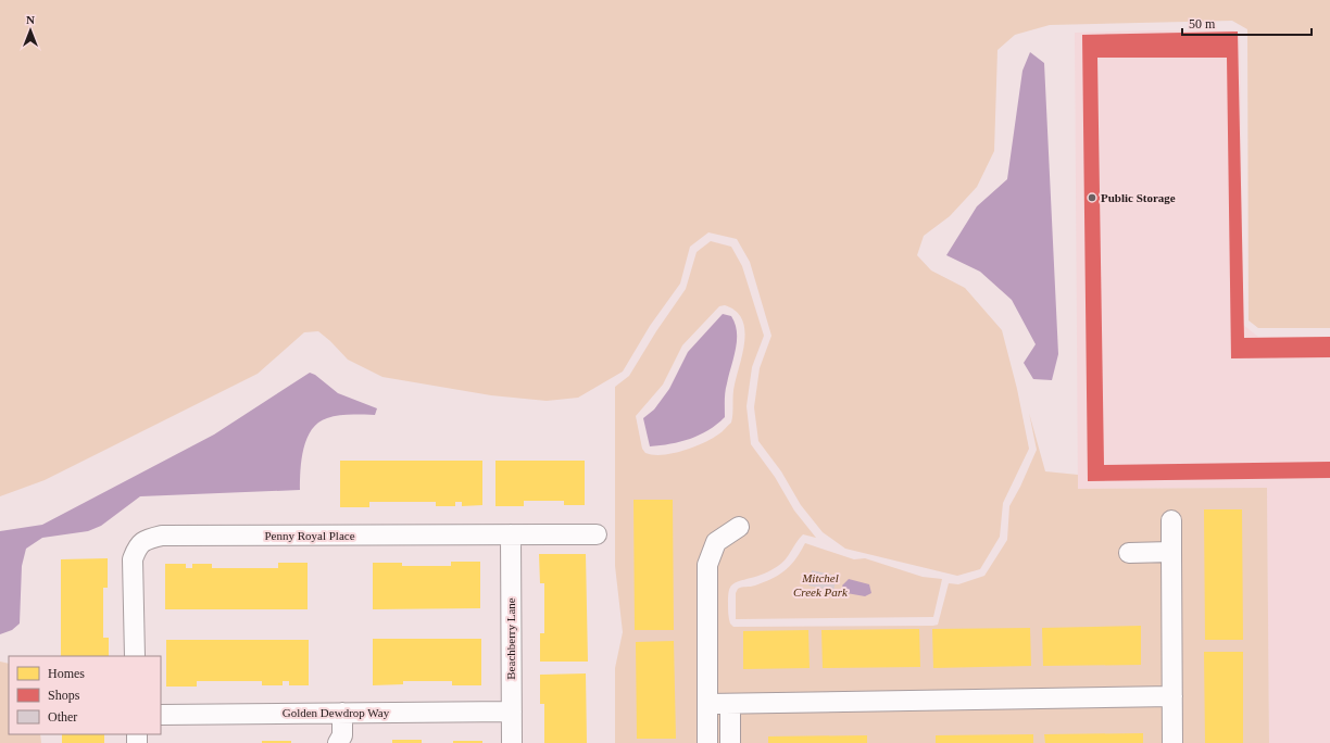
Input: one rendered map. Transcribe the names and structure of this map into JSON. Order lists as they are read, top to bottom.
{
  "streets": {
    "street": ["Penny Royal Place", "Beachberry Lane", "Golden Dewdrop Way"]
  },
  "crossings": [
    ["Penny Royal Place", "Beachberry Lane"],
    ["Beachberry Lane", "Golden Dewdrop Way"]
  ],
  "parks": ["Mitchel Creek Park"],
  "places": ["Public Storage"],
  "legend": ["Homes", "Shops", "Other"],
  "scale_bar": "50 m",
  "north": "top"
}
